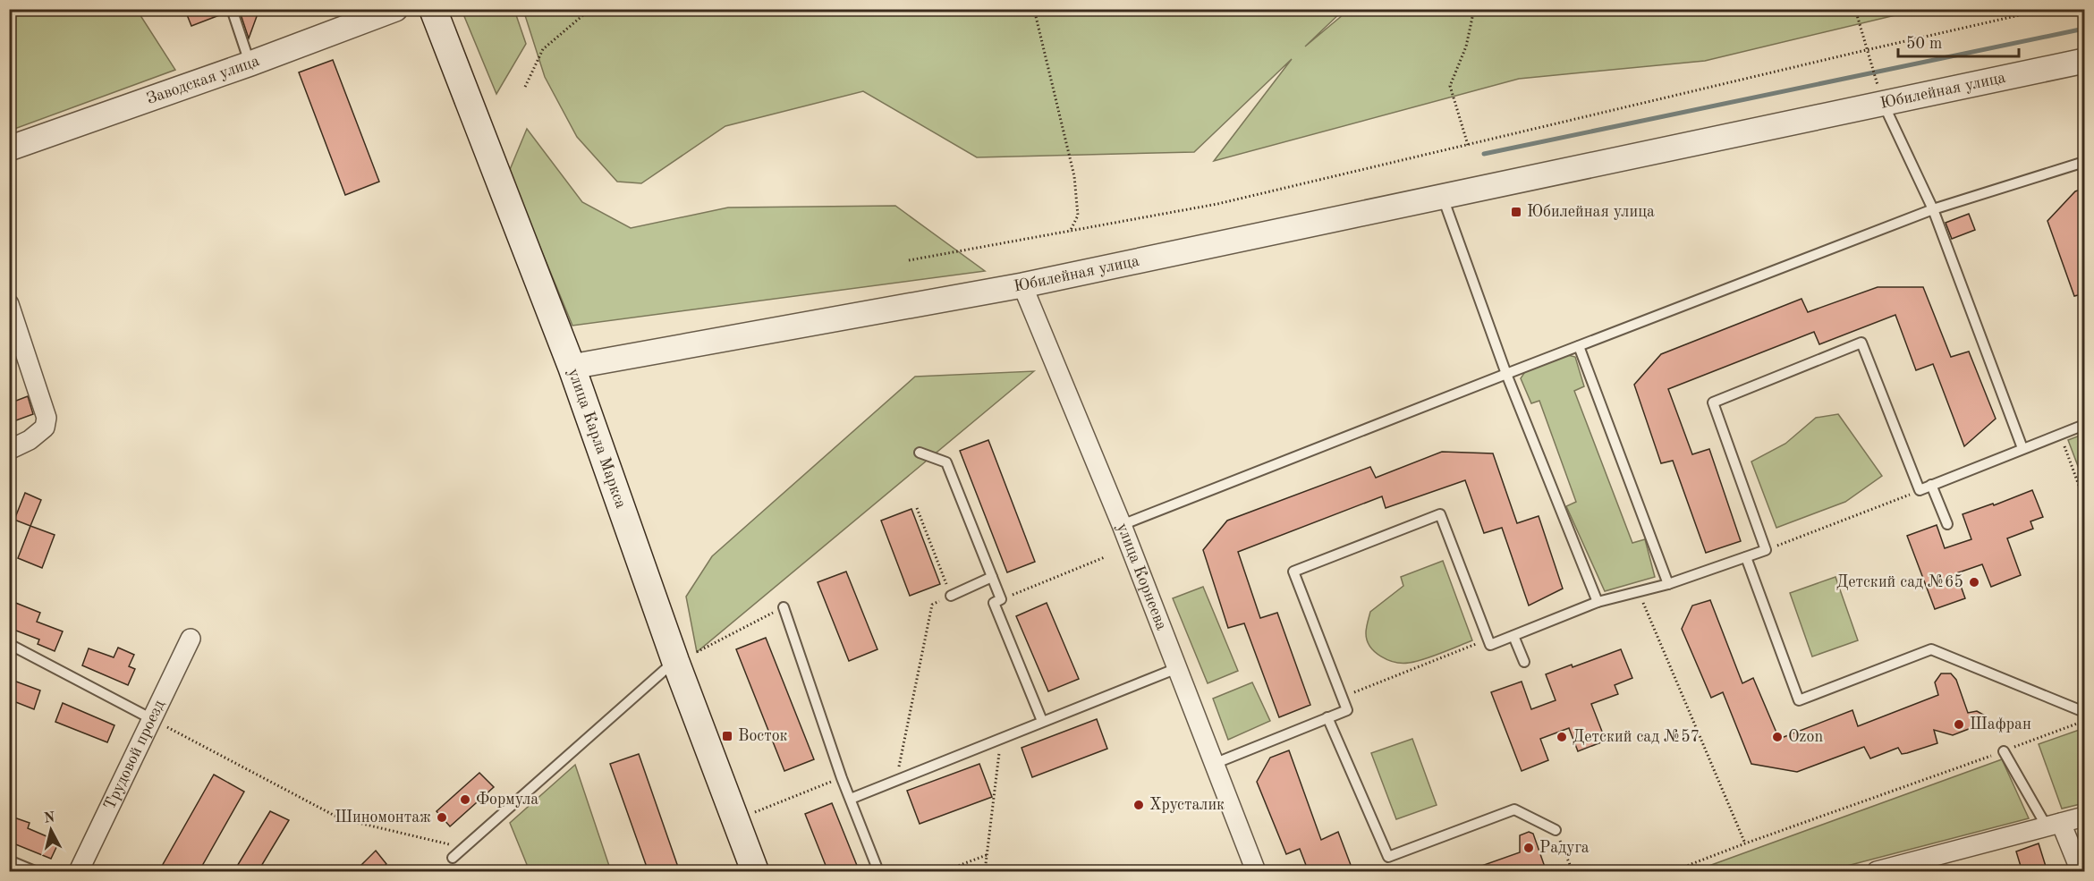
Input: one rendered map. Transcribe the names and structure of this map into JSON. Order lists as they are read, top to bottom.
{
  "streets": {
    "main road": ["улица Карла Маркса"],
    "street": [
      "Заводская улица",
      "Юбилейная улица",
      "улица Корнеева",
      "Трудовой проезд"
    ]
  },
  "crossings": [
    ["Юбилейная улица", "улица Карла Маркса"],
    ["Юбилейная улица", "улица Корнеева"]
  ],
  "places": {
    "transit": ["Юбилейная улица", "Восток"],
    "other": [
      "Детский сад №65",
      "Шафран",
      "Детский сад №57",
      "Ozon",
      "Формула",
      "Хрусталик",
      "Шиномонтаж",
      "Радуга"
    ]
  },
  "scale_bar": "50 m",
  "north": "top"
}
